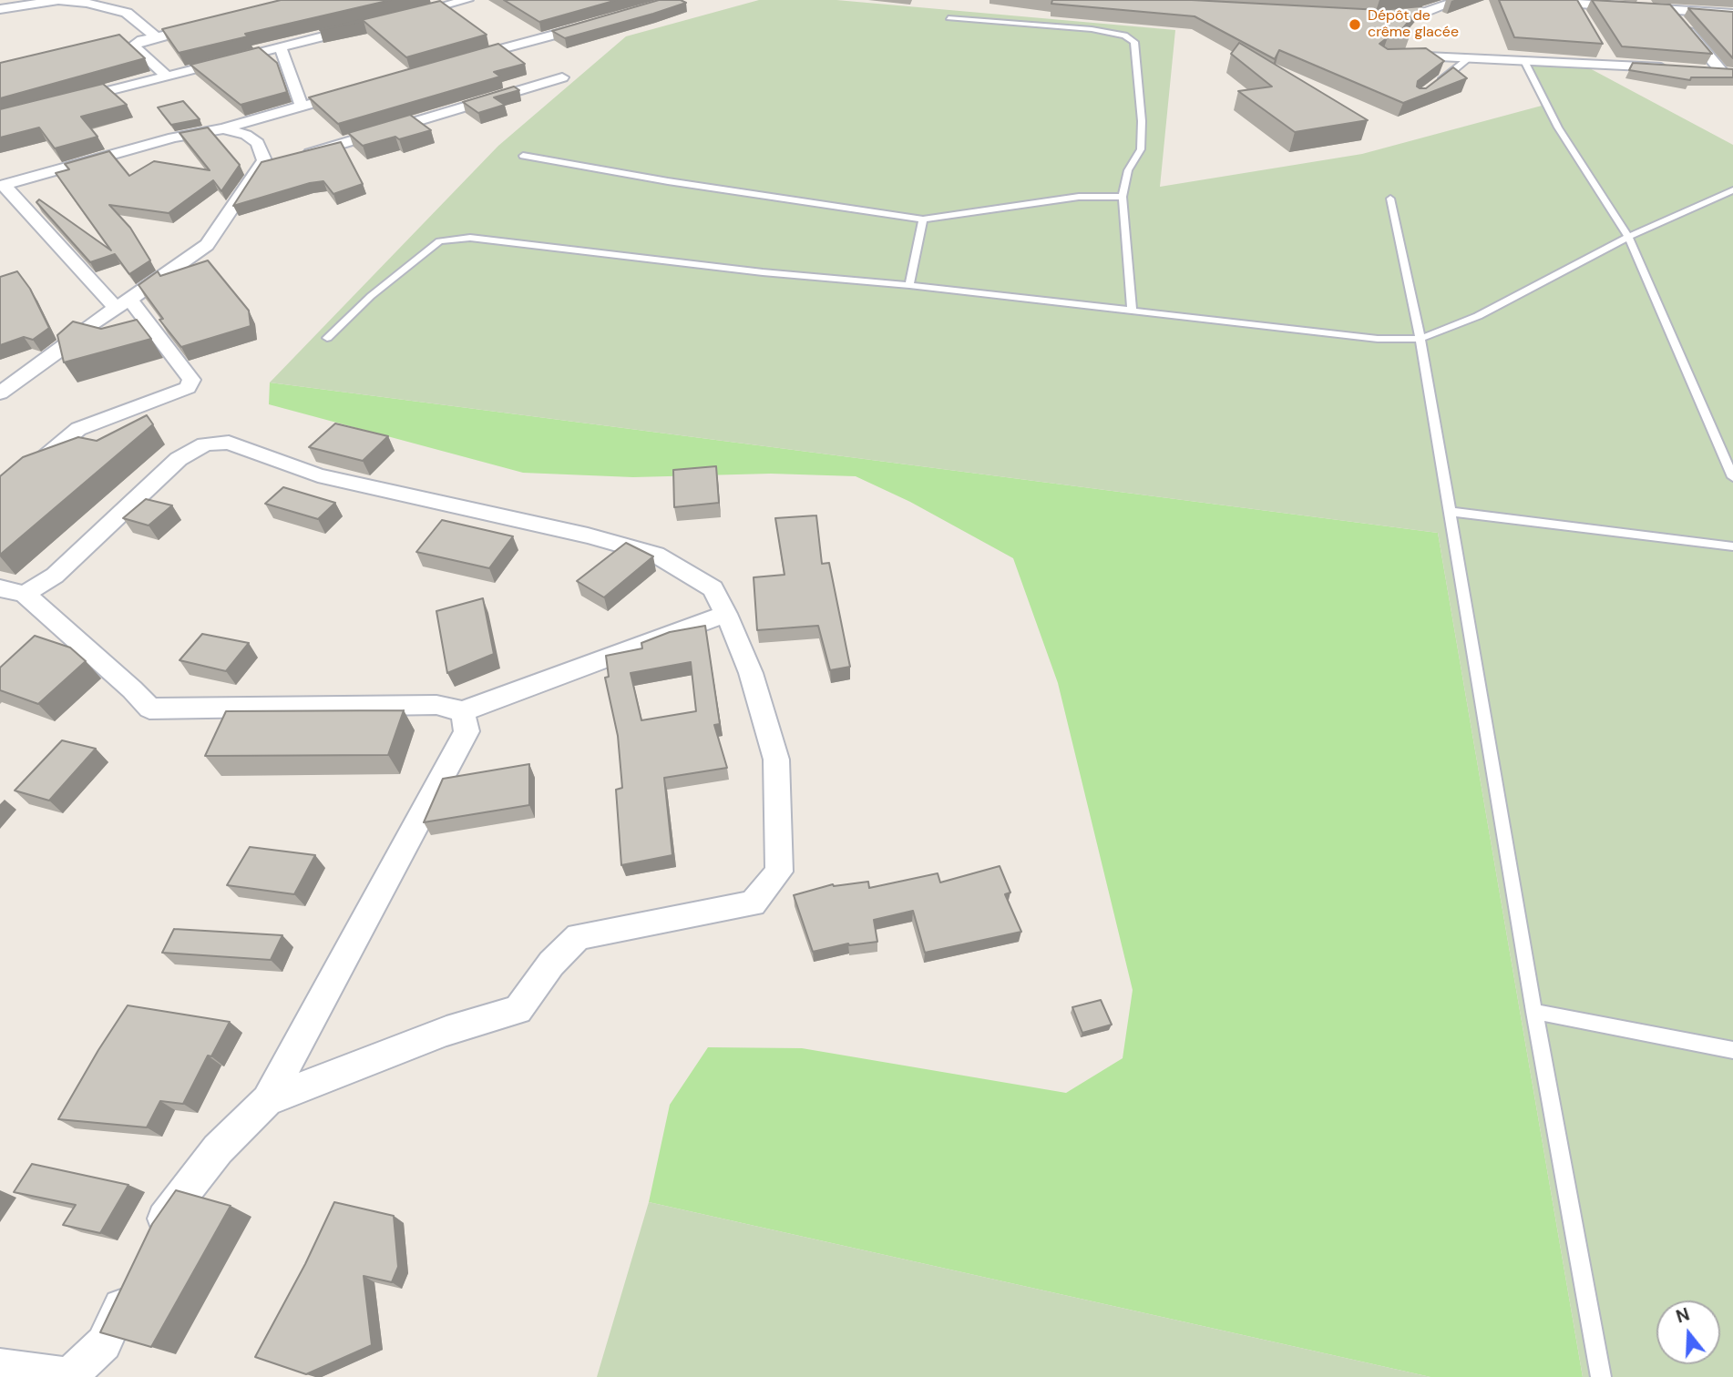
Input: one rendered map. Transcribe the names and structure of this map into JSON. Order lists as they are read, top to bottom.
{
  "places": ["Dépôt de crême glacée"],
  "north": "top"
}
